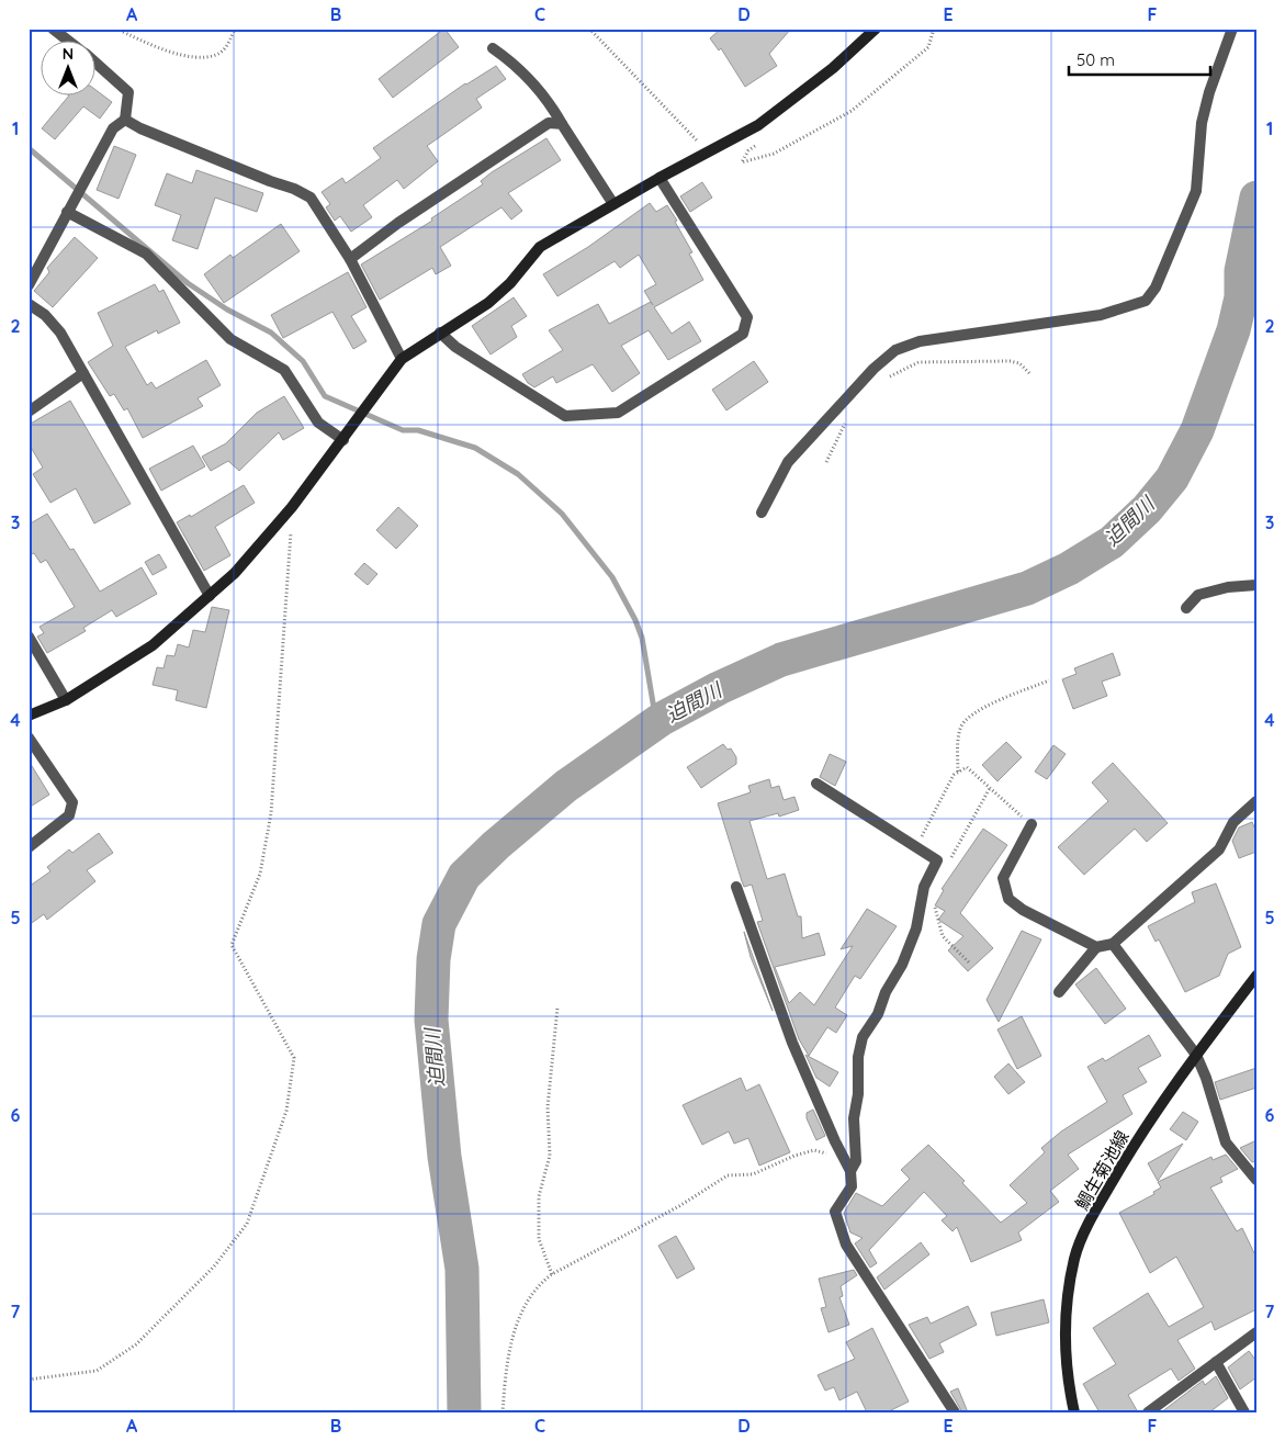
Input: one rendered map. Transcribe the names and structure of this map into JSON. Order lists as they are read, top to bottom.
{
  "streets": {
    "street": ["鯛生菊池線"]
  },
  "water": ["迫間川"],
  "scale_bar": "50 m",
  "north": "top",
  "grid": {
    "columns": [
      "A",
      "B",
      "C",
      "D",
      "E",
      "F"
    ],
    "rows": [
      "1",
      "2",
      "3",
      "4",
      "5",
      "6",
      "7"
    ]
  }
}
